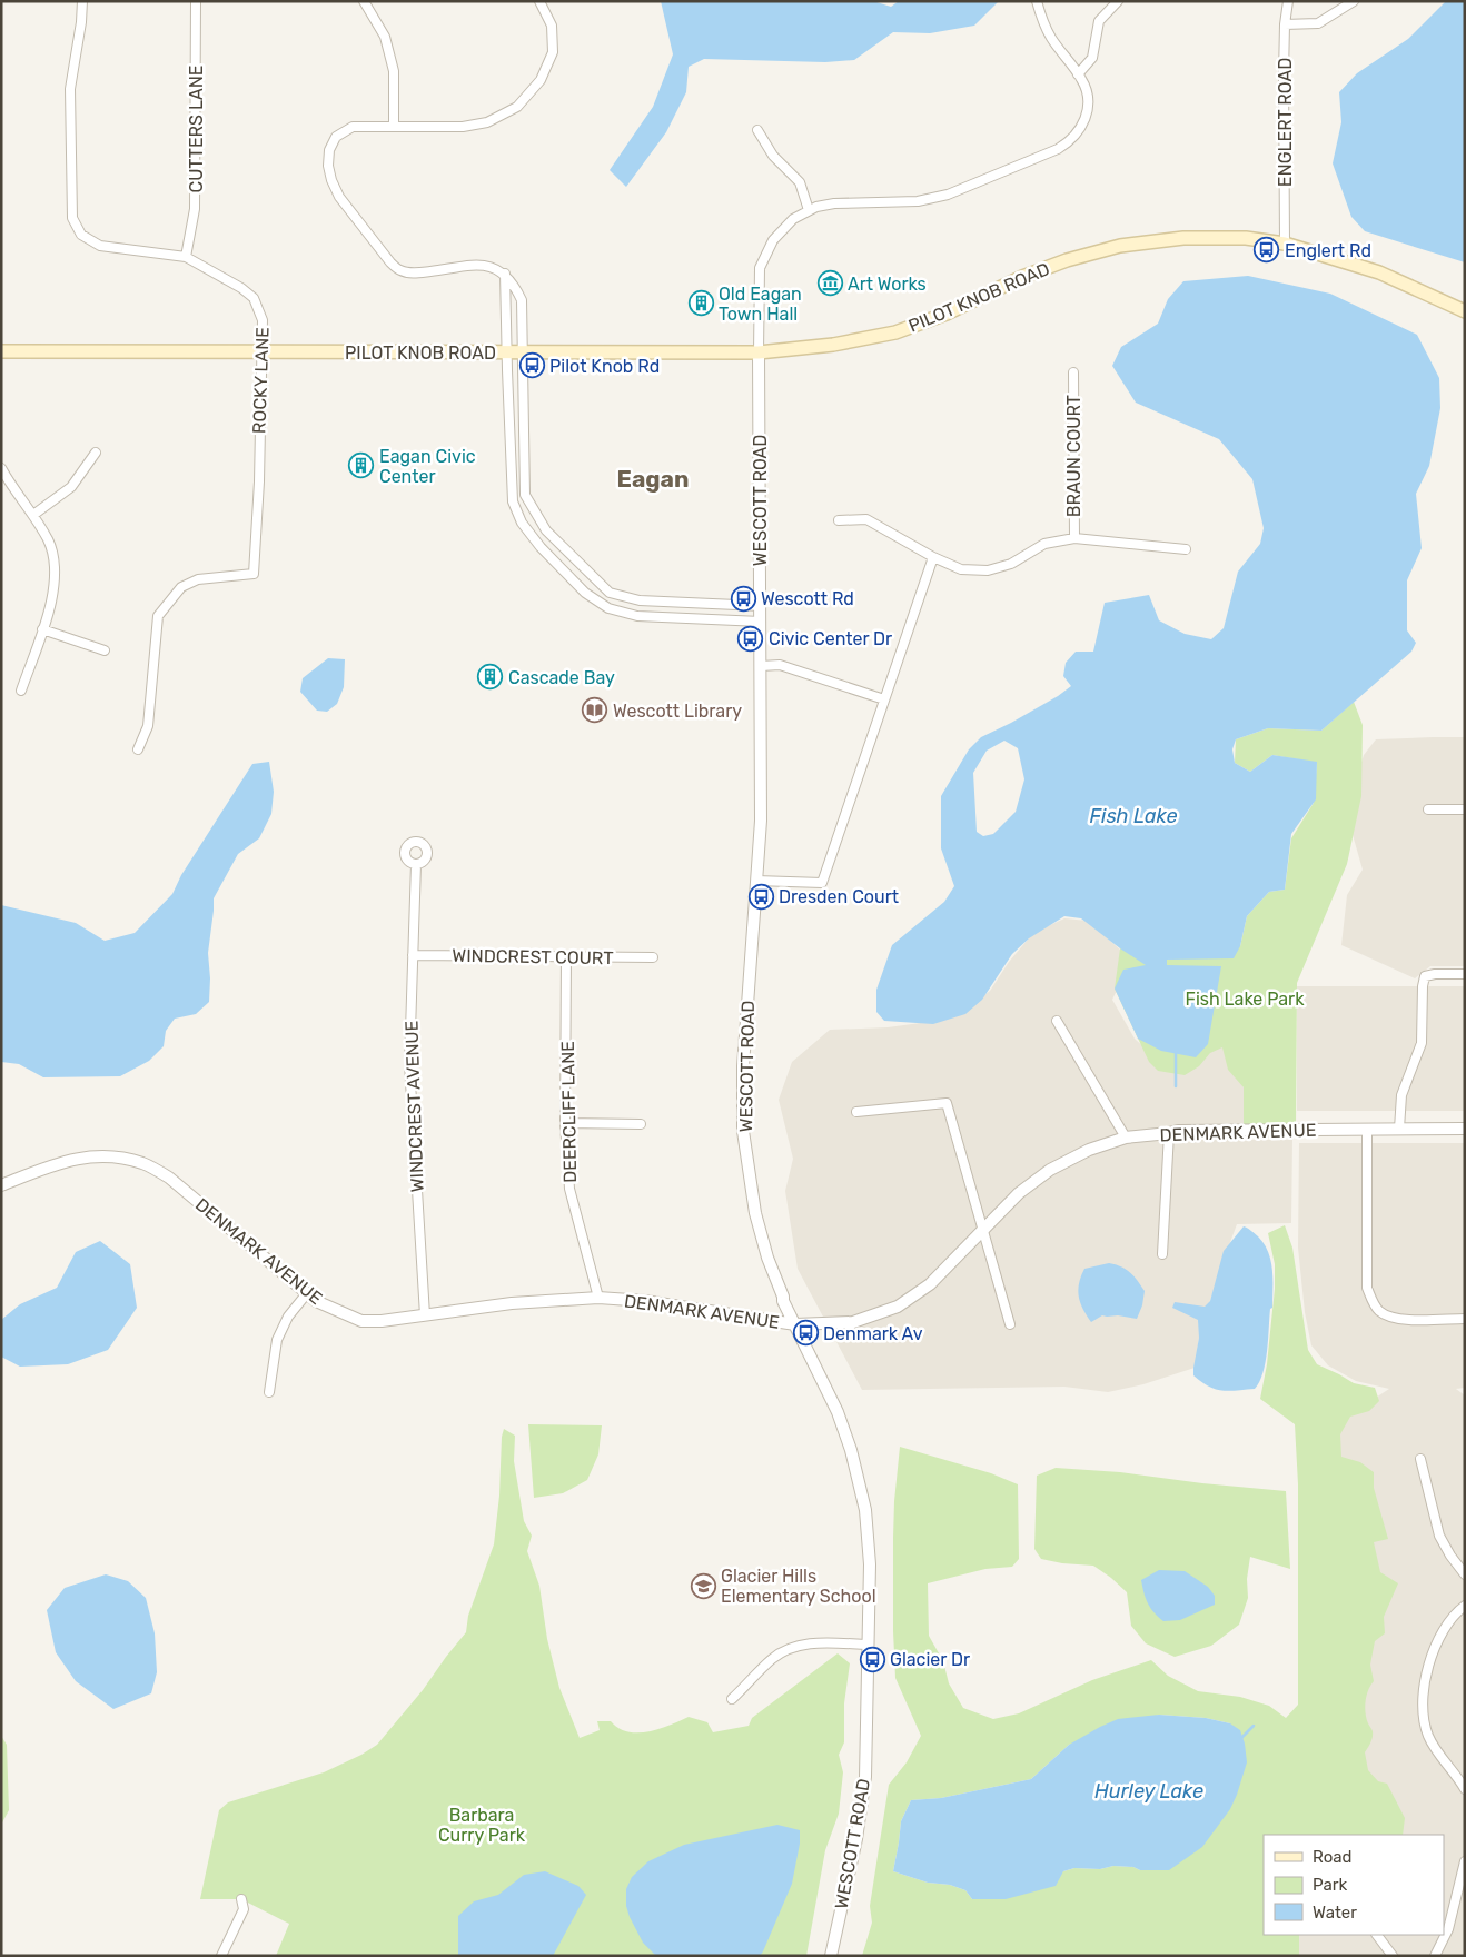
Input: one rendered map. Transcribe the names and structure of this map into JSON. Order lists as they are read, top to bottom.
{
  "streets": {
    "main road": ["PILOT KNOB ROAD"],
    "street": [
      "ENGLERT ROAD",
      "CUTTERS LANE",
      "ROCKY LANE",
      "BRAUN COURT",
      "WESCOTT ROAD",
      "WINDCREST COURT",
      "WINDCREST AVENUE",
      "DEERCLIFF LANE",
      "DENMARK AVENUE"
    ]
  },
  "crossings": [
    ["ENGLERT ROAD", "PILOT KNOB ROAD"],
    ["CUTTERS LANE", "ROCKY LANE"],
    ["PILOT KNOB ROAD", "ROCKY LANE"],
    ["PILOT KNOB ROAD", "WESCOTT ROAD"],
    ["WESCOTT ROAD", "DENMARK AVENUE"],
    ["WINDCREST COURT", "WINDCREST AVENUE"],
    ["WINDCREST COURT", "DEERCLIFF LANE"],
    ["WINDCREST AVENUE", "DENMARK AVENUE"],
    ["DEERCLIFF LANE", "DENMARK AVENUE"]
  ],
  "districts": ["Eagan"],
  "water": ["Fish Lake", "Hurley Lake"],
  "parks": ["Fish Lake Park", "Barbara Curry Park"],
  "places": {
    "bus stop": [
      "Englert Rd",
      "Pilot Knob Rd",
      "Wescott Rd",
      "Civic Center Dr",
      "Dresden Court",
      "Denmark Av",
      "Glacier Dr"
    ],
    "museum": ["Art Works"],
    "building": ["Old Eagan Town Hall", "Eagan Civic Center", "Cascade Bay"],
    "library": ["Wescott Library"],
    "school or university": ["Glacier Hills Elementary School"]
  },
  "legend": ["Road", "Park", "Water"]
}
